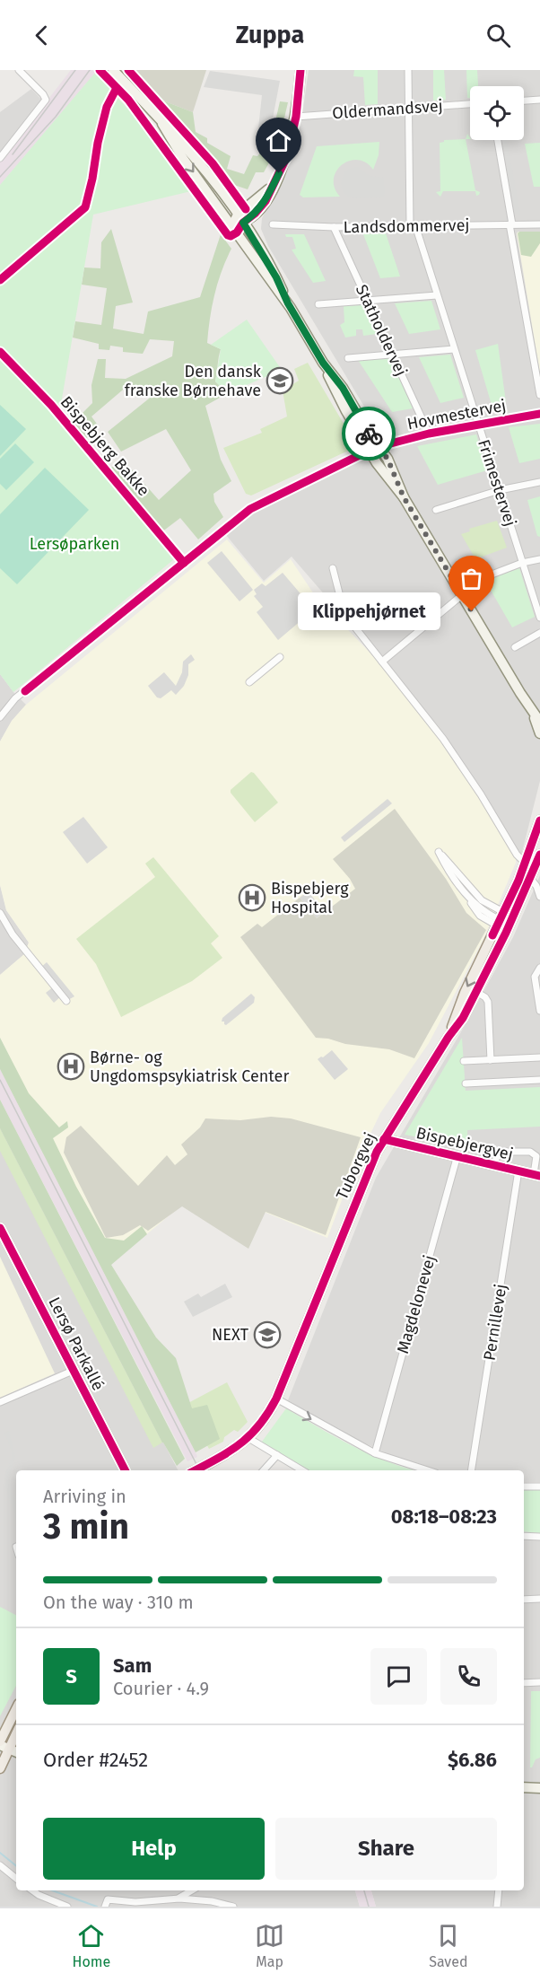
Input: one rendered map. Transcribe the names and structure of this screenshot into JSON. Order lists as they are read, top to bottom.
{
  "streets": {
    "main road": ["Tuborgvej"],
    "street": [
      "Oldermandsvej",
      "Landsdommervej",
      "Statholdervej",
      "Hovmestervej",
      "Frimestervej",
      "Bispebjergvej",
      "Magdelonevej",
      "Pernillevej",
      "Lersø Parkallé"
    ],
    "cycle path": ["Bispebjerg Bakke"]
  },
  "crossings": [
    ["Oldermandsvej", "Frimestervej"],
    ["Landsdommervej", "Statholdervej"],
    ["Landsdommervej", "Frimestervej"],
    ["Statholdervej", "Hovmestervej"],
    ["Hovmestervej", "Frimestervej"],
    ["Bispebjergvej", "Tuborgvej"],
    ["Bispebjergvej", "Magdelonevej"],
    ["Bispebjergvej", "Pernillevej"]
  ],
  "parks": ["Lersøparken"],
  "places": {
    "school or university": ["Den dansk franske Børnehave", "NEXT"],
    "other": ["Klippehjørnet"],
    "hospital": ["Bispebjerg Hospital", "Børne- og Ungdomspsykiatrisk Center"]
  },
  "page": {
    "header": "Zuppa",
    "bubble": "Klippehjørnet",
    "heading": ["3 min", "Arriving in", "08:18–08:23"],
    "panel": [
      "Sam",
      "Courier · 4.9",
      "Order #2452",
      "$6.86"
    ],
    "bar": "On the way · 310 m",
    "round": "S",
    "buttons": ["Help", "Share"],
    "tabs": ["Home", "Map", "Saved"]
  }
}
